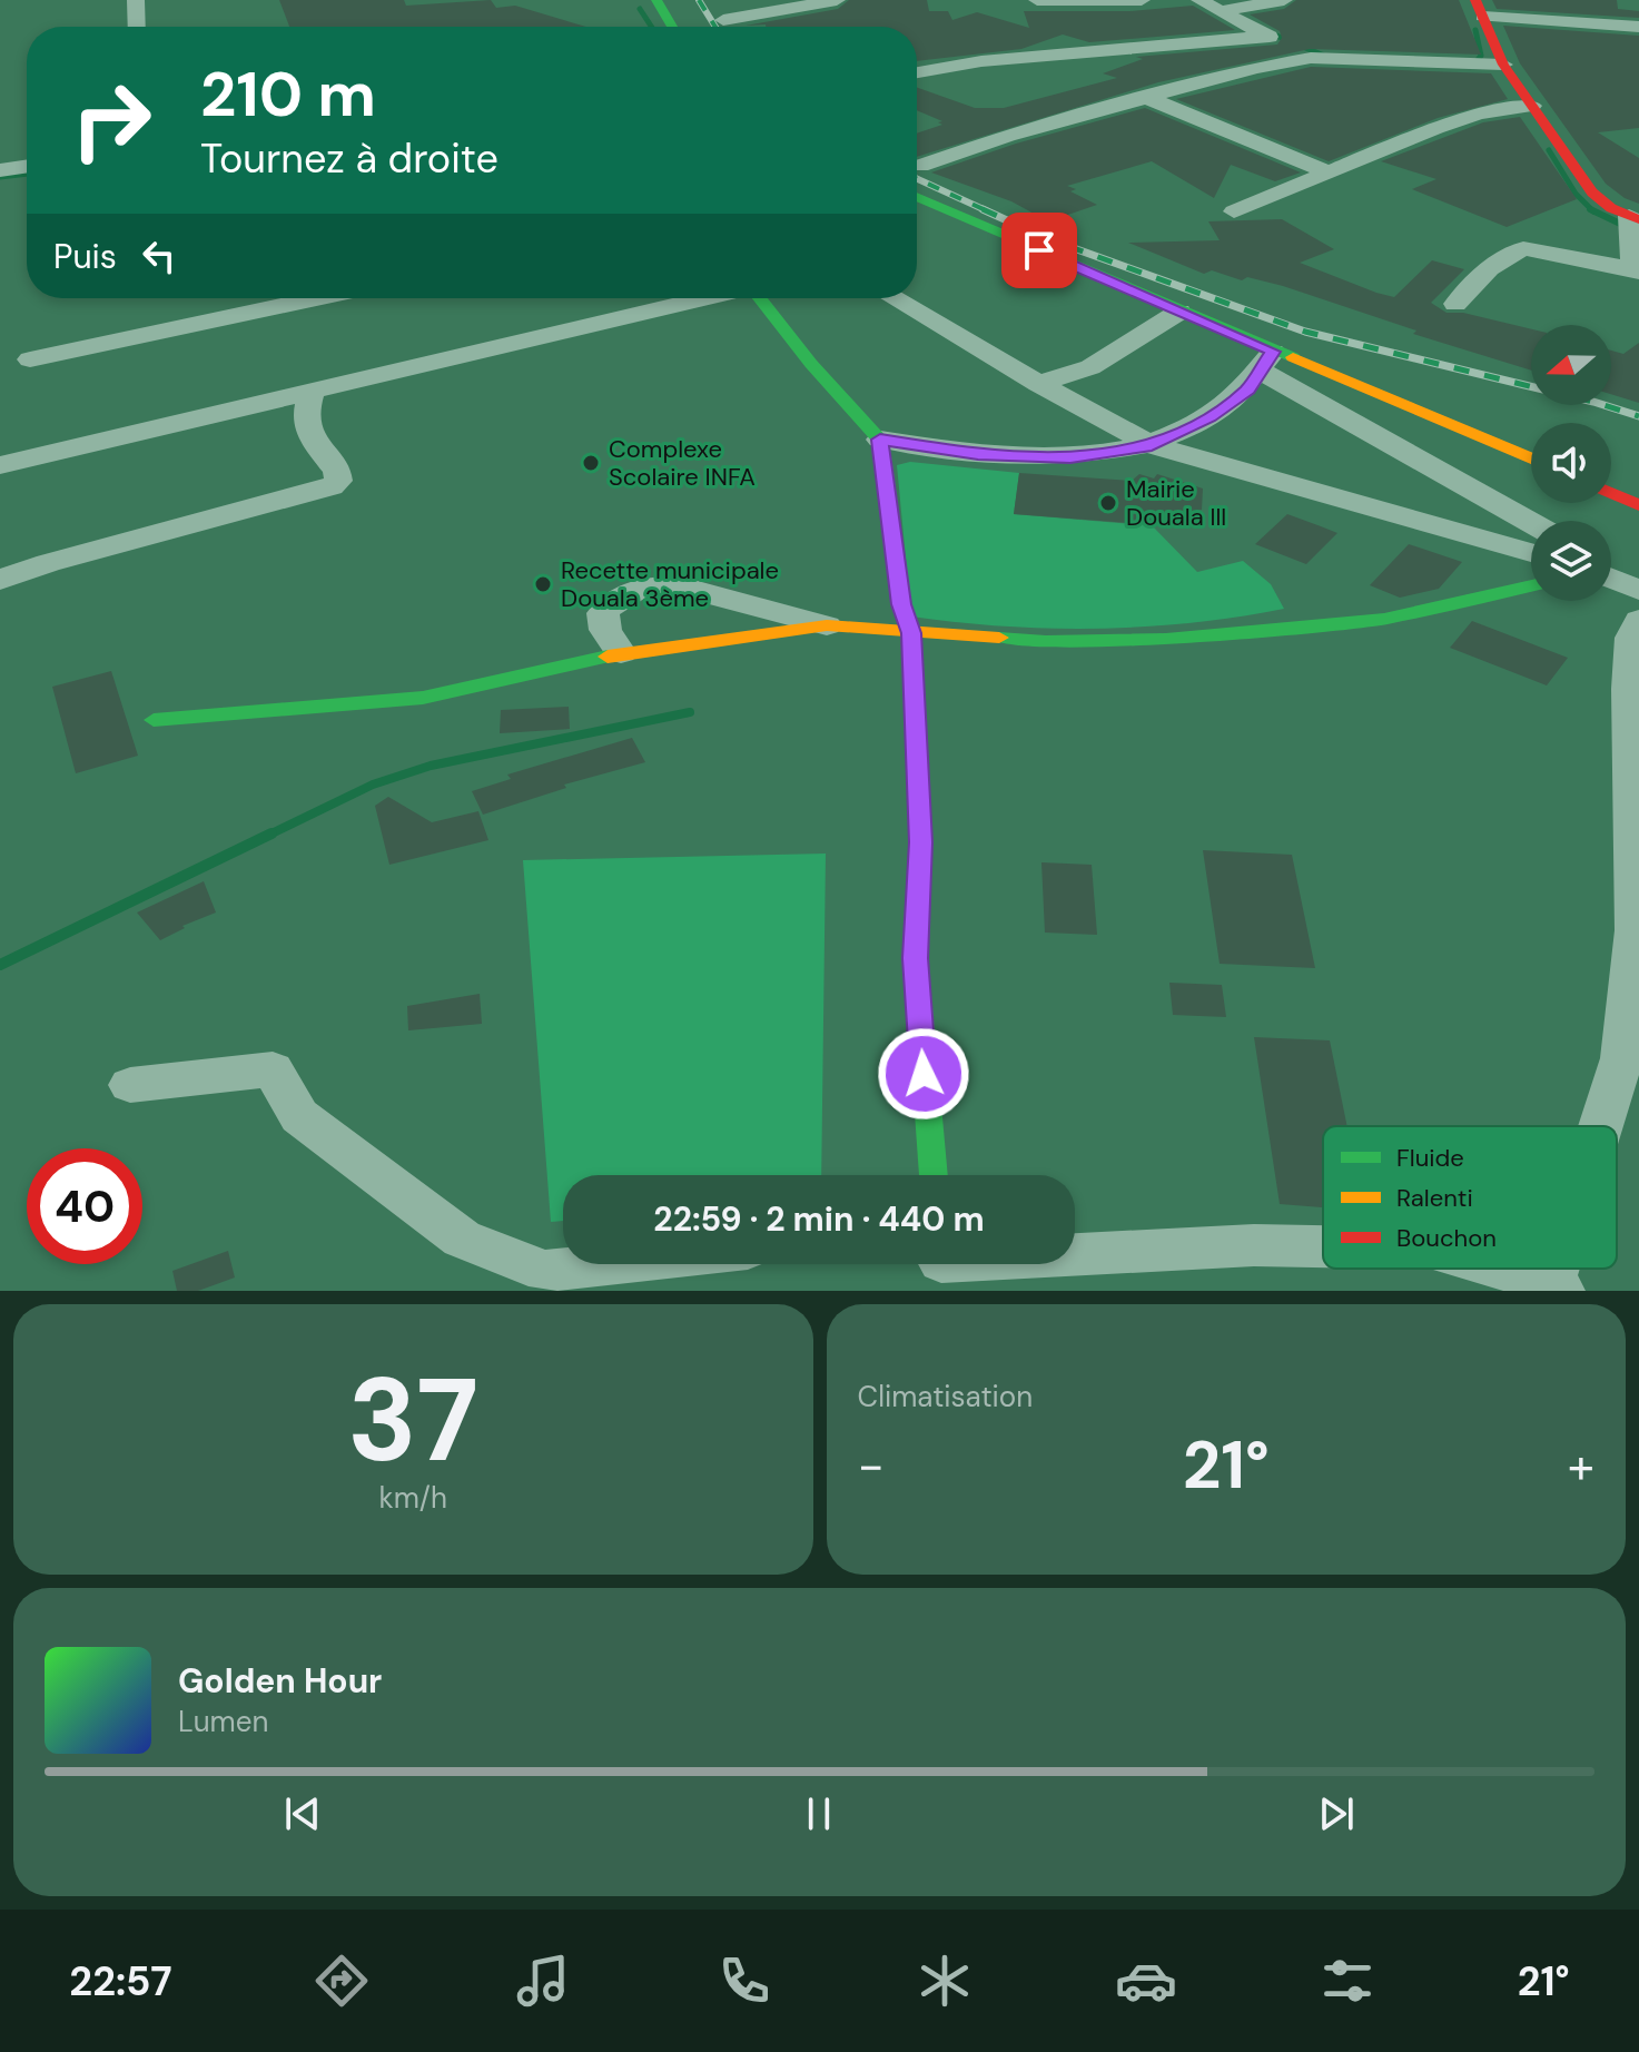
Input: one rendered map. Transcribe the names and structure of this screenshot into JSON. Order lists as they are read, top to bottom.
{
  "places": ["Complexe Scolaire INFA", "Mairie Douala lll", "Recette municipale Douala 3ème"],
  "legend": ["Fluide", "Ralenti", "Bouchon"],
  "north": "left",
  "page": {
    "turn": ["210 m", "Tournez à droite"],
    "then": "Puis",
    "limit": "40",
    "trip": "22:59 · 2 min · 440 m",
    "tile": [
      ["37", "km/h"],
      "Climatisation"
    ],
    "heat": ["−", "21°", "+"],
    "song": ["Golden Hour", "Lumen"],
    "tabs": ["22:57", "21°"]
  }
}
